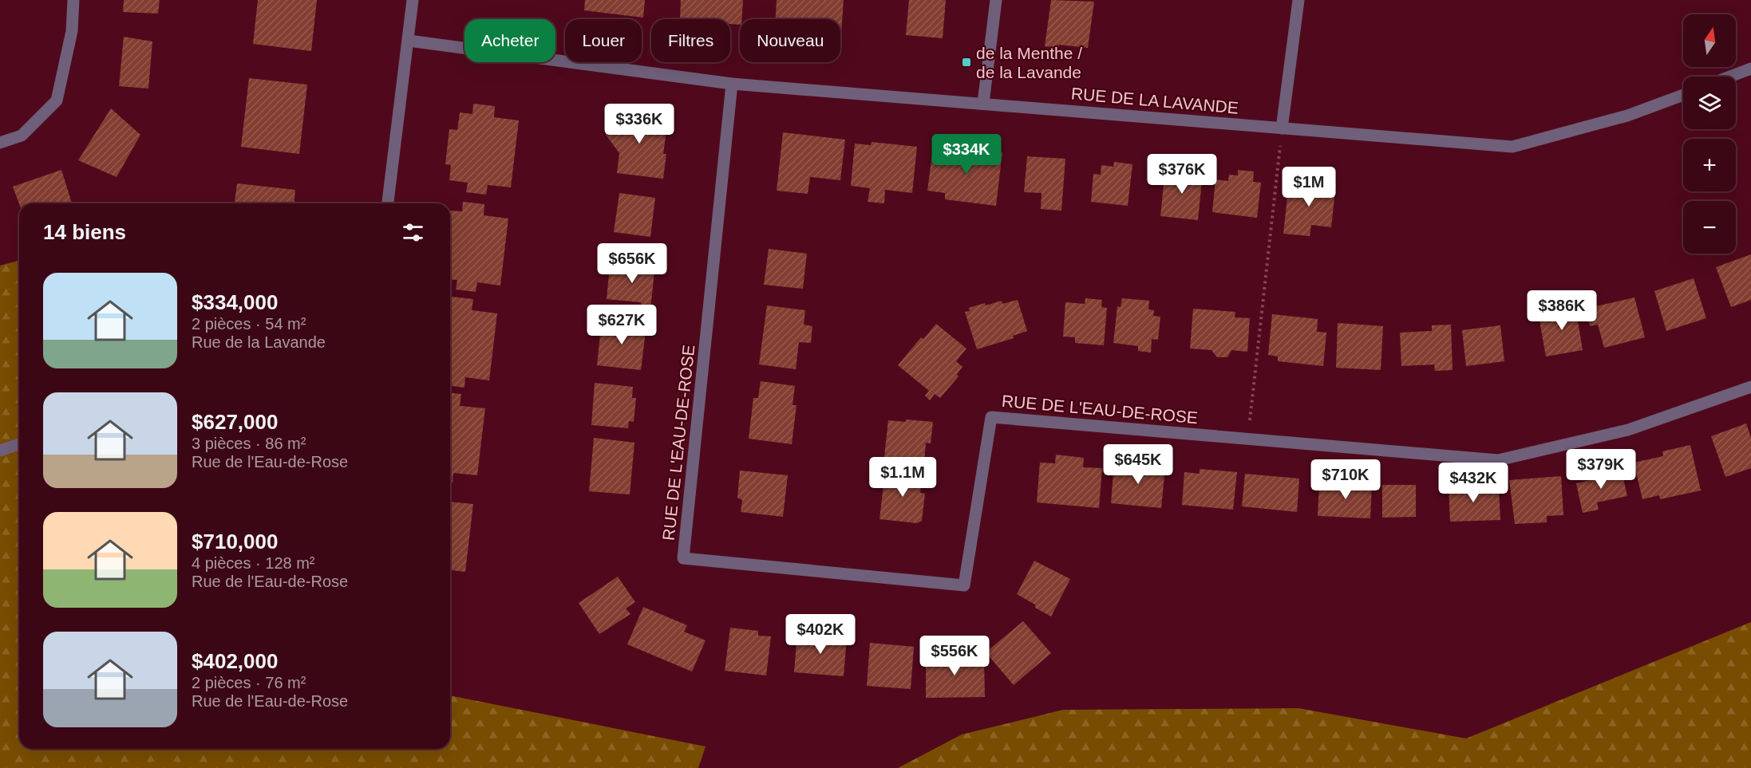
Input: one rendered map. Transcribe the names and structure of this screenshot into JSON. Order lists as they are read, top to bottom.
{
  "streets": {
    "street": ["RUE DE LA LAVANDE", "RUE DE L'EAU-DE-ROSE"]
  },
  "crossings": [
    ["RUE DE LA LAVANDE", "RUE DE L'EAU-DE-ROSE"]
  ],
  "places": {
    "transit": ["de la Menthe / de la Lavande"]
  },
  "north": "top",
  "page": {
    "map_buttons": ["+", "−"],
    "chip": [
      "Acheter",
      "Louer",
      "Filtres",
      "Nouveau"
    ],
    "price": [
      "$336K",
      "$334K",
      "$376K",
      "$1M",
      "$656K",
      "$386K",
      "$627K",
      "$645K",
      "$379K",
      "$1.1M",
      "$710K",
      "$432K",
      "$402K",
      "$556K"
    ],
    "heading": "14 biens",
    "list": [
      {
        "name": "$334,000",
        "note": "2 pièces · 54 m² · Rue de la Lavande"
      },
      {
        "name": "$627,000",
        "note": "3 pièces · 86 m² · Rue de l'Eau-de-Rose"
      },
      {
        "name": "$710,000",
        "note": "4 pièces · 128 m² · Rue de l'Eau-de-Rose"
      },
      {
        "name": "$402,000",
        "note": "2 pièces · 76 m² · Rue de l'Eau-de-Rose"
      }
    ]
  }
}
